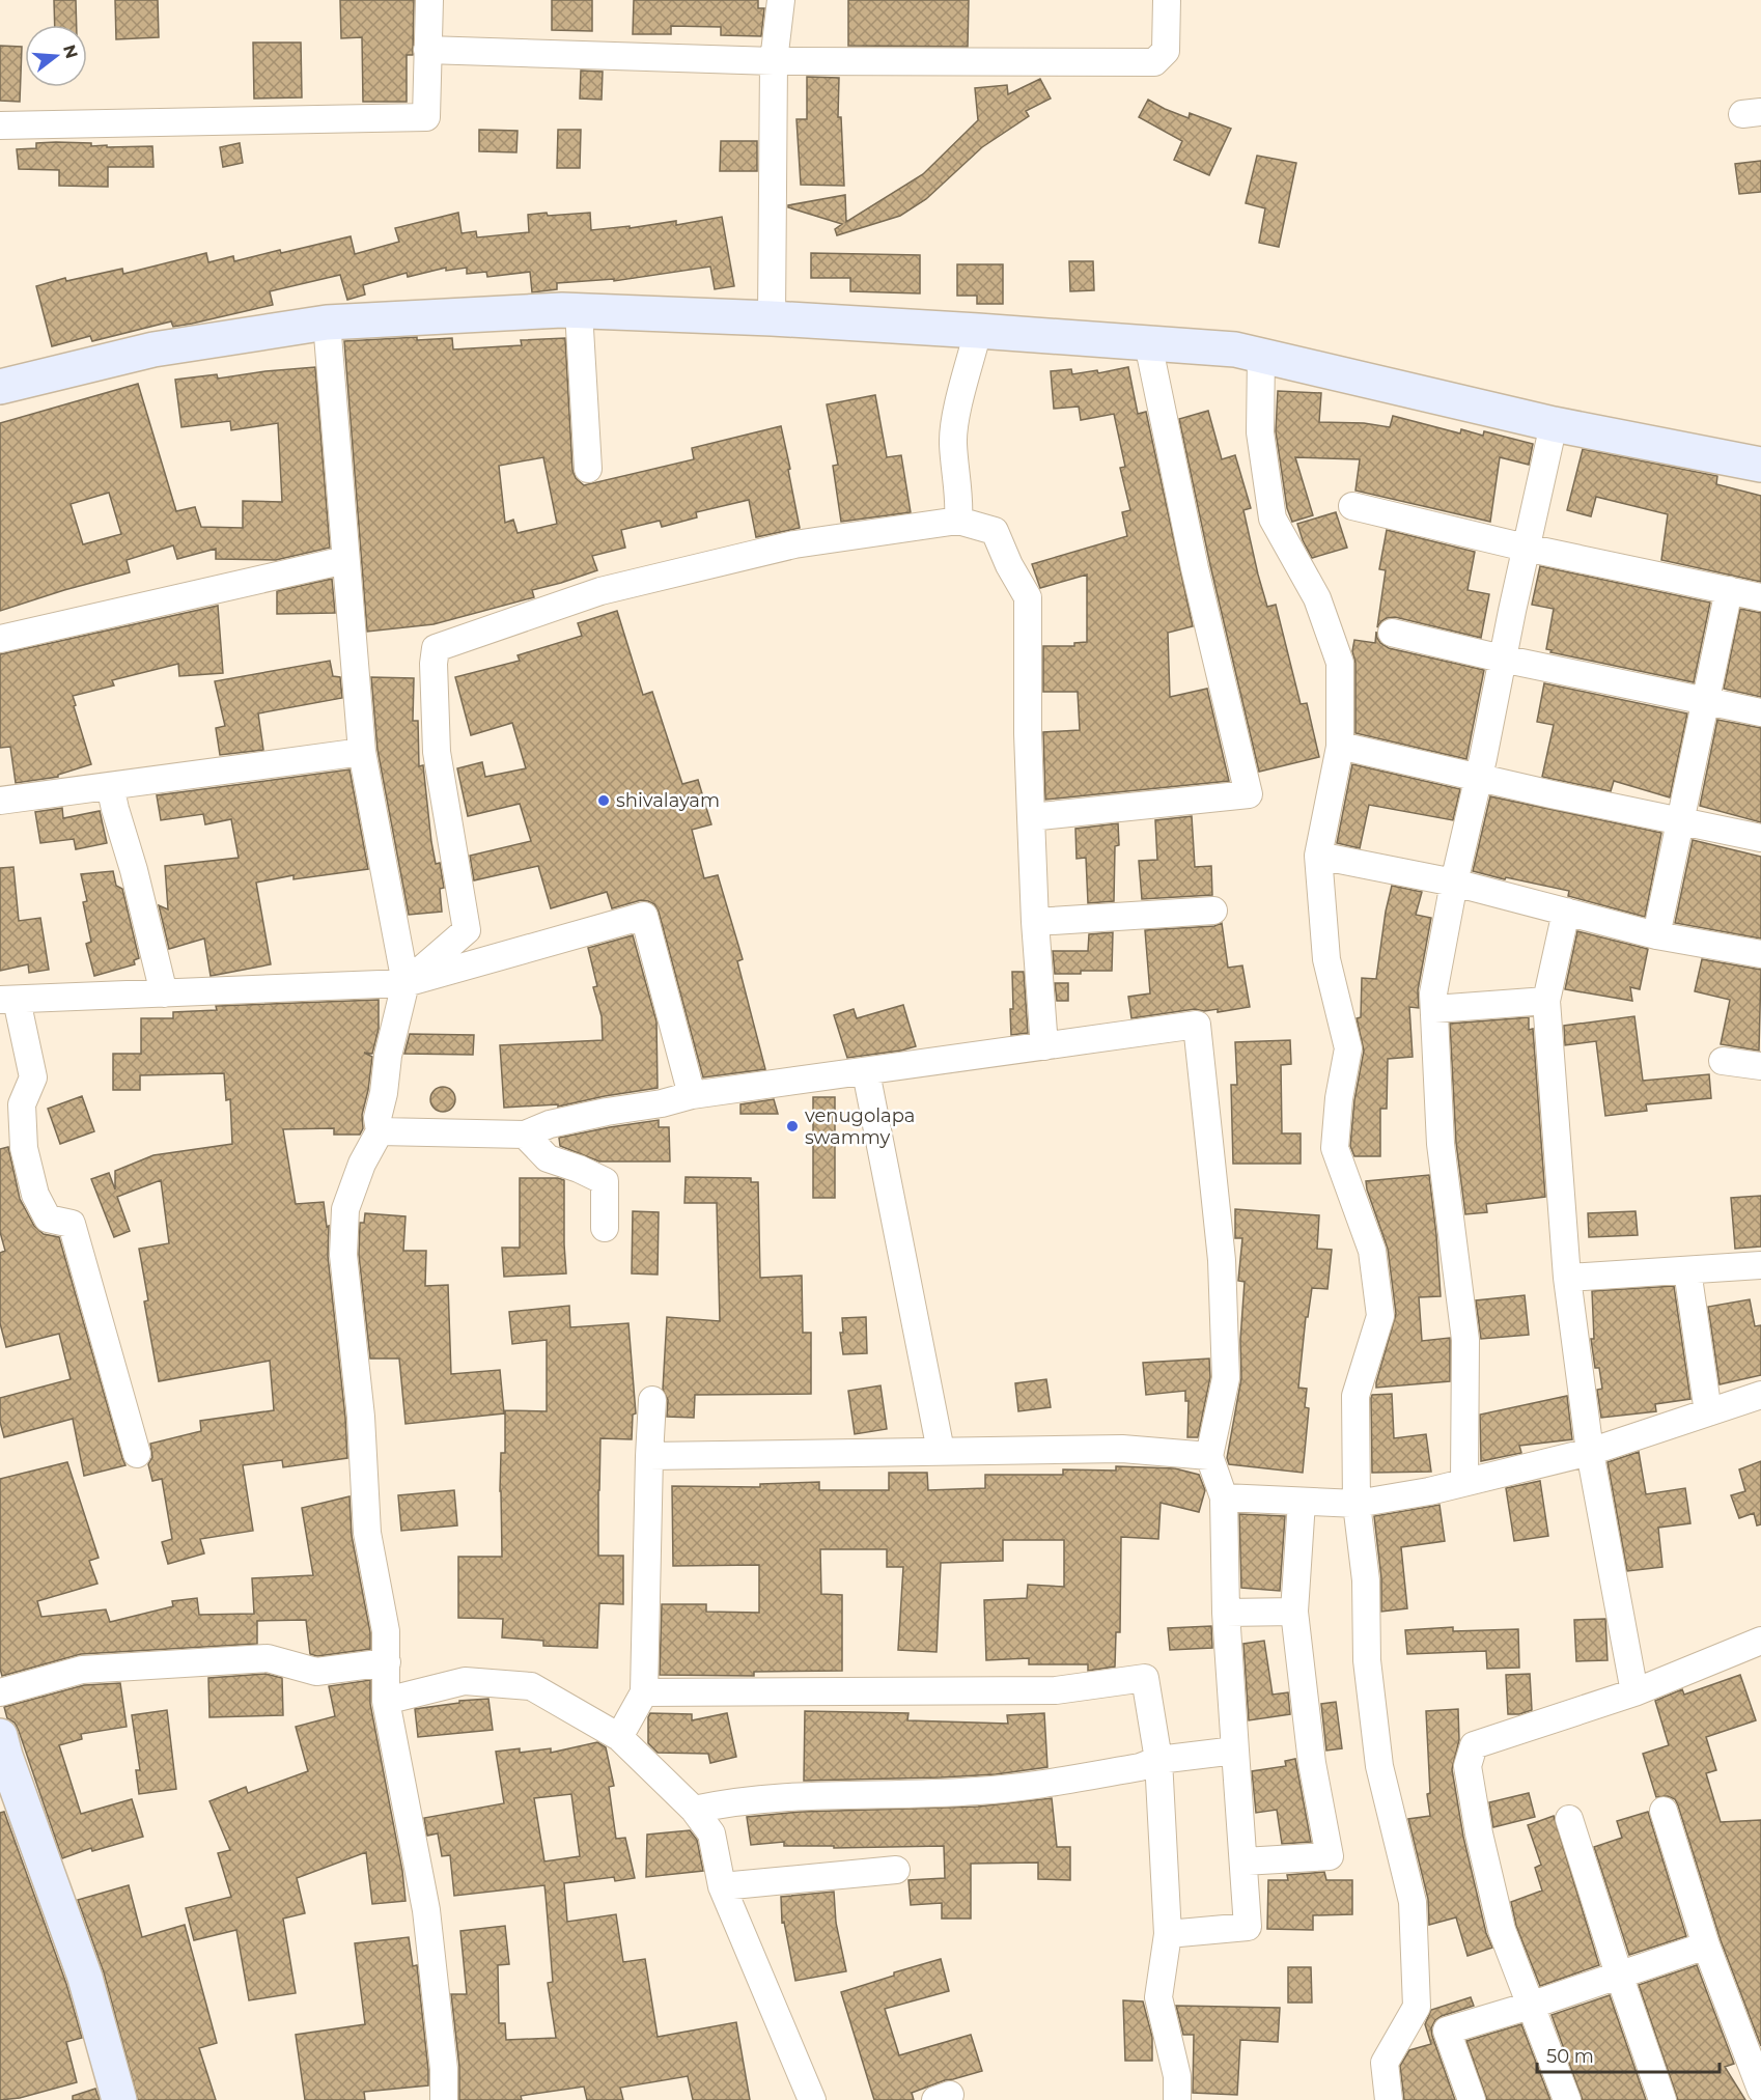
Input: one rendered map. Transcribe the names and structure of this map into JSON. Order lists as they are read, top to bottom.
{
  "places": ["shivalayam", "venugolapa swammy"],
  "scale_bar": "50 m",
  "north": "right"
}
